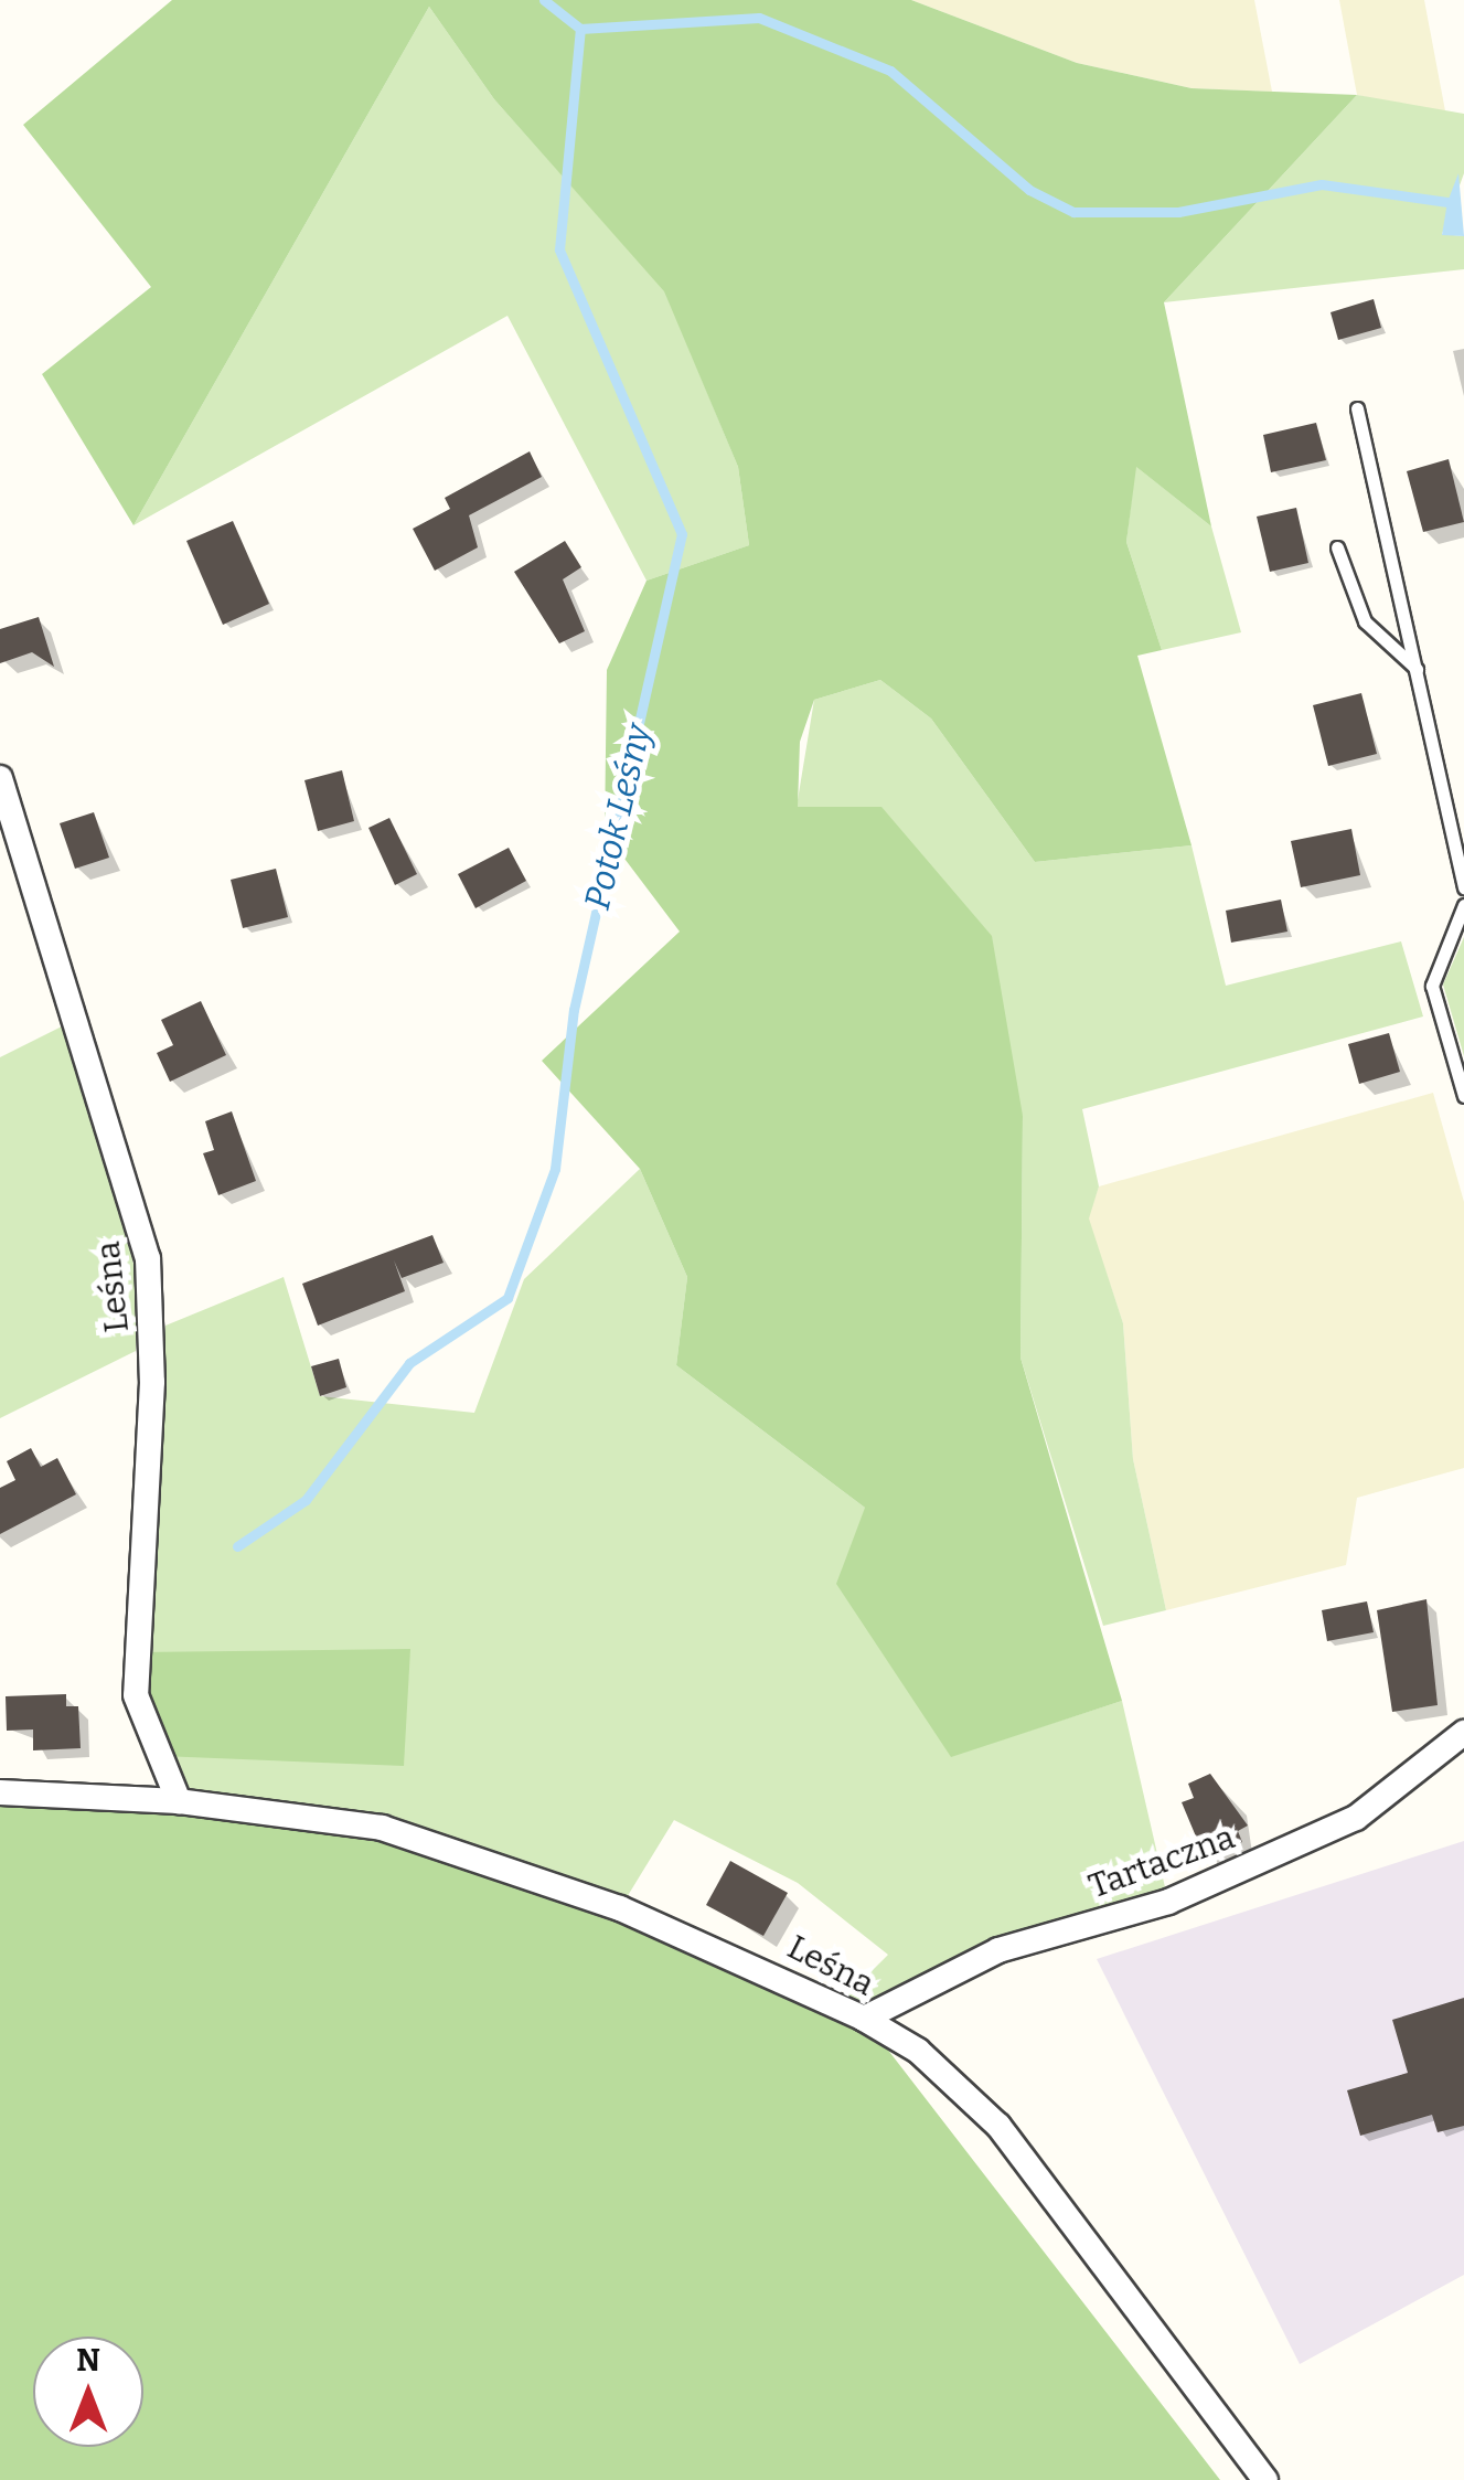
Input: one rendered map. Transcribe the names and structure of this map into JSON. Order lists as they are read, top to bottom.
{
  "streets": {
    "street": ["Leśna", "Tartaczna"]
  },
  "crossings": [
    ["Leśna", "Tartaczna"]
  ],
  "water": ["Potok Leśny"],
  "north": "top"
}
